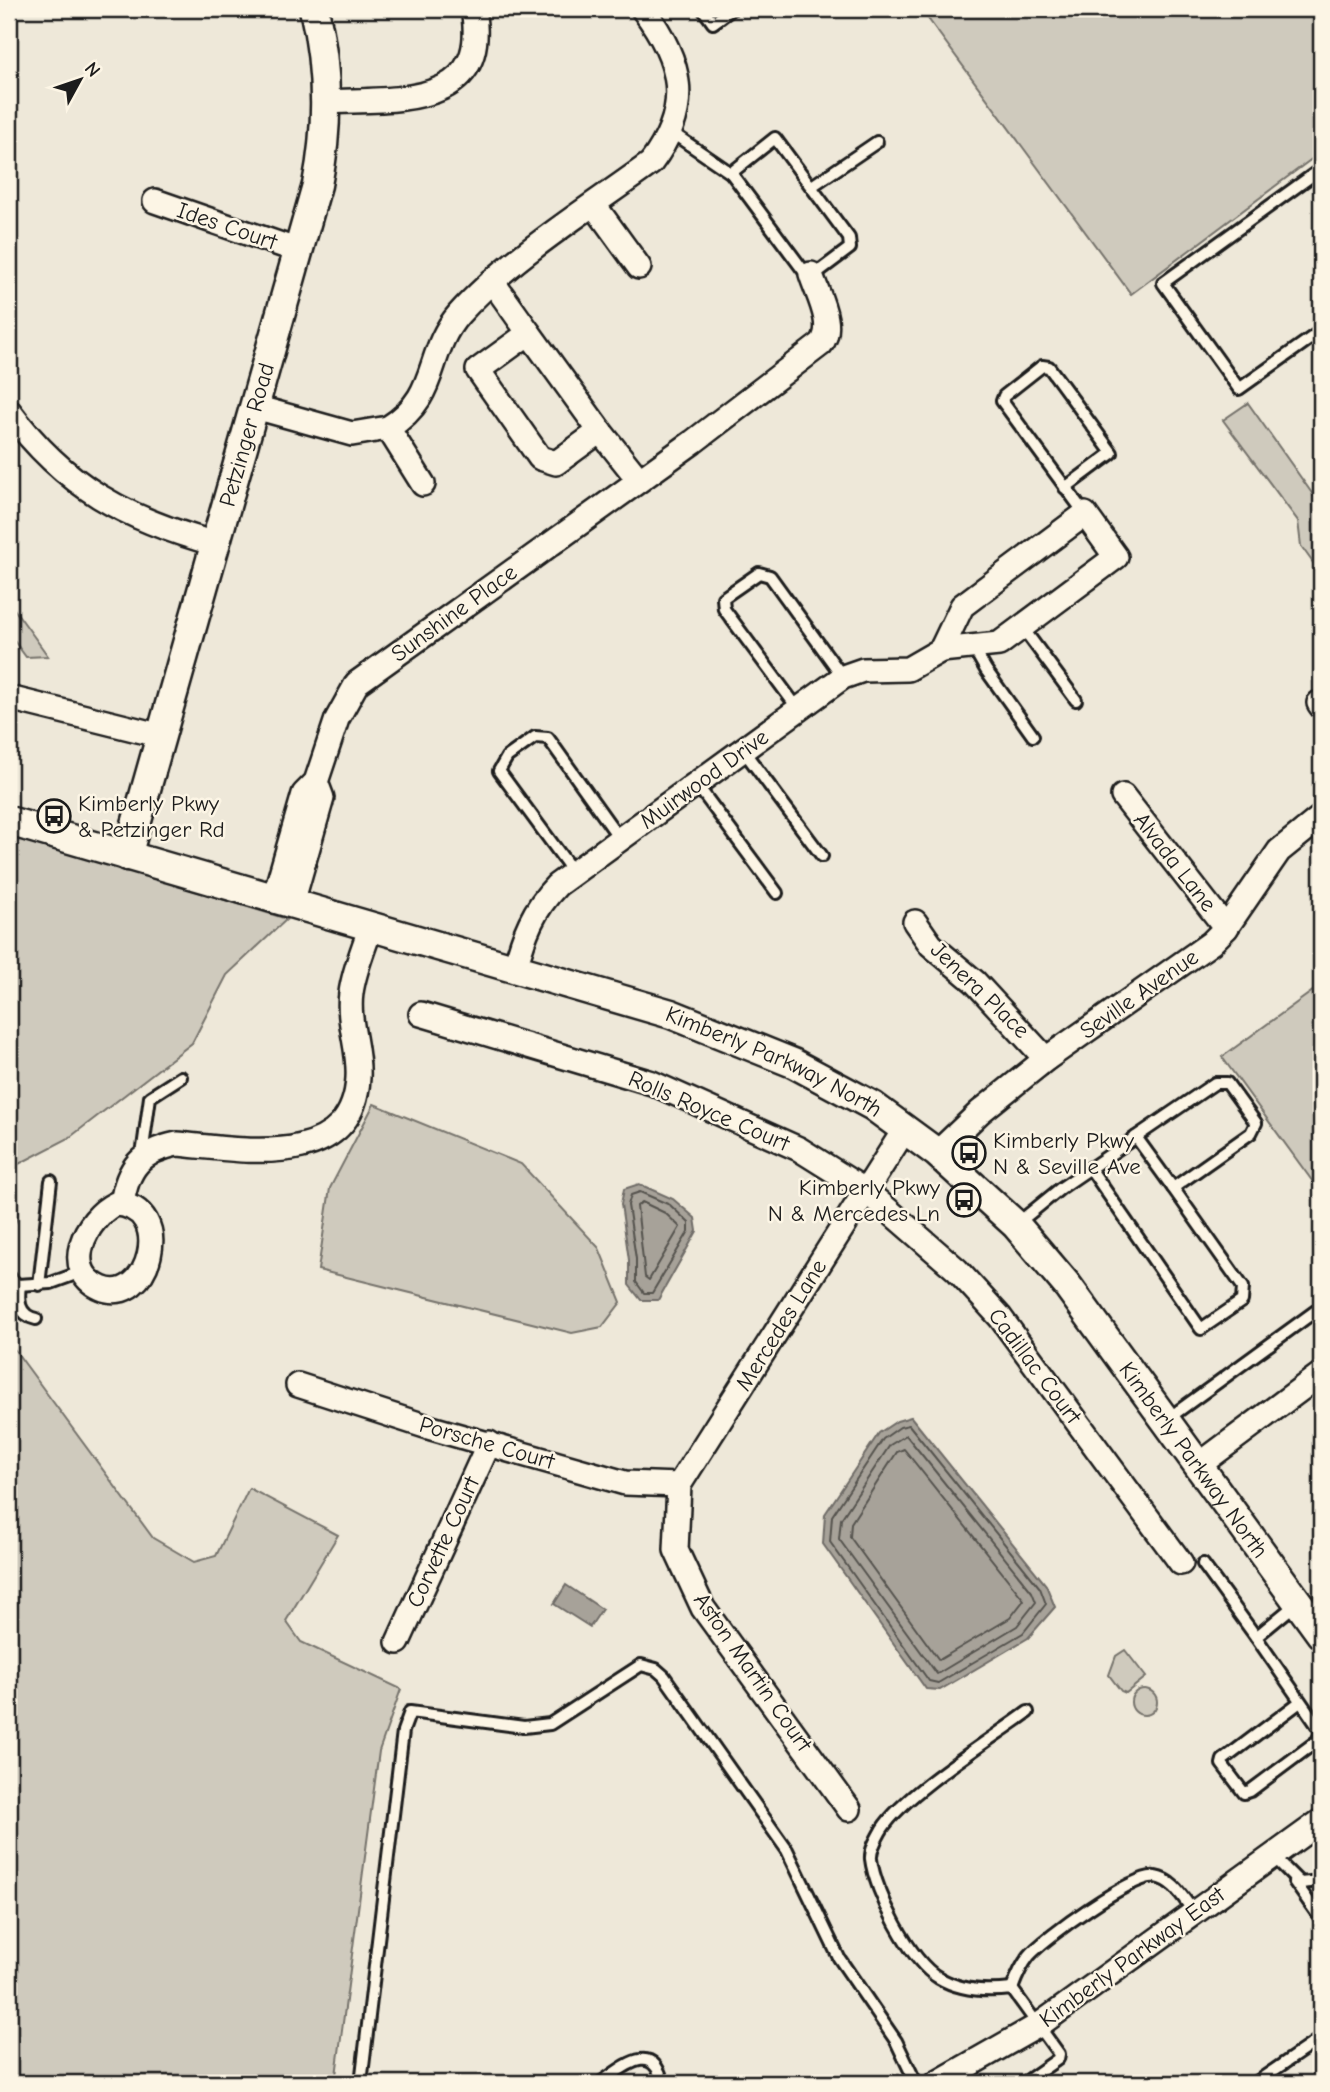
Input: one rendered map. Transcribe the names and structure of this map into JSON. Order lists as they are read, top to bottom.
{
  "streets": {
    "street": [
      "Ides Court",
      "Petzinger Road",
      "Sunshine Place",
      "Muirwood Drive",
      "Alvada Lane",
      "Jenera Place",
      "Seville Avenue",
      "Kimberly Parkway North",
      "Rolls Royce Court",
      "Mercedes Lane",
      "Cadillac Court",
      "Porsche Court",
      "Corvette Court",
      "Aston Martin Court",
      "Kimberly Parkway East"
    ]
  },
  "crossings": [
    ["Ides Court", "Petzinger Road"],
    ["Petzinger Road", "Kimberly Parkway North"],
    ["Sunshine Place", "Kimberly Parkway North"],
    ["Muirwood Drive", "Kimberly Parkway North"],
    ["Alvada Lane", "Seville Avenue"],
    ["Jenera Place", "Seville Avenue"],
    ["Seville Avenue", "Kimberly Parkway North"],
    ["Kimberly Parkway North", "Mercedes Lane"],
    ["Rolls Royce Court", "Mercedes Lane"],
    ["Rolls Royce Court", "Cadillac Court"],
    ["Mercedes Lane", "Cadillac Court"],
    ["Mercedes Lane", "Porsche Court"],
    ["Mercedes Lane", "Aston Martin Court"],
    ["Porsche Court", "Corvette Court"],
    ["Porsche Court", "Aston Martin Court"]
  ],
  "places": {
    "bus stop": ["Kimberly Pkwy & Petzinger Rd", "Kimberly Pkwy N & Seville Ave", "Kimberly Pkwy N & Mercedes Ln"]
  },
  "north": "top right"
}
